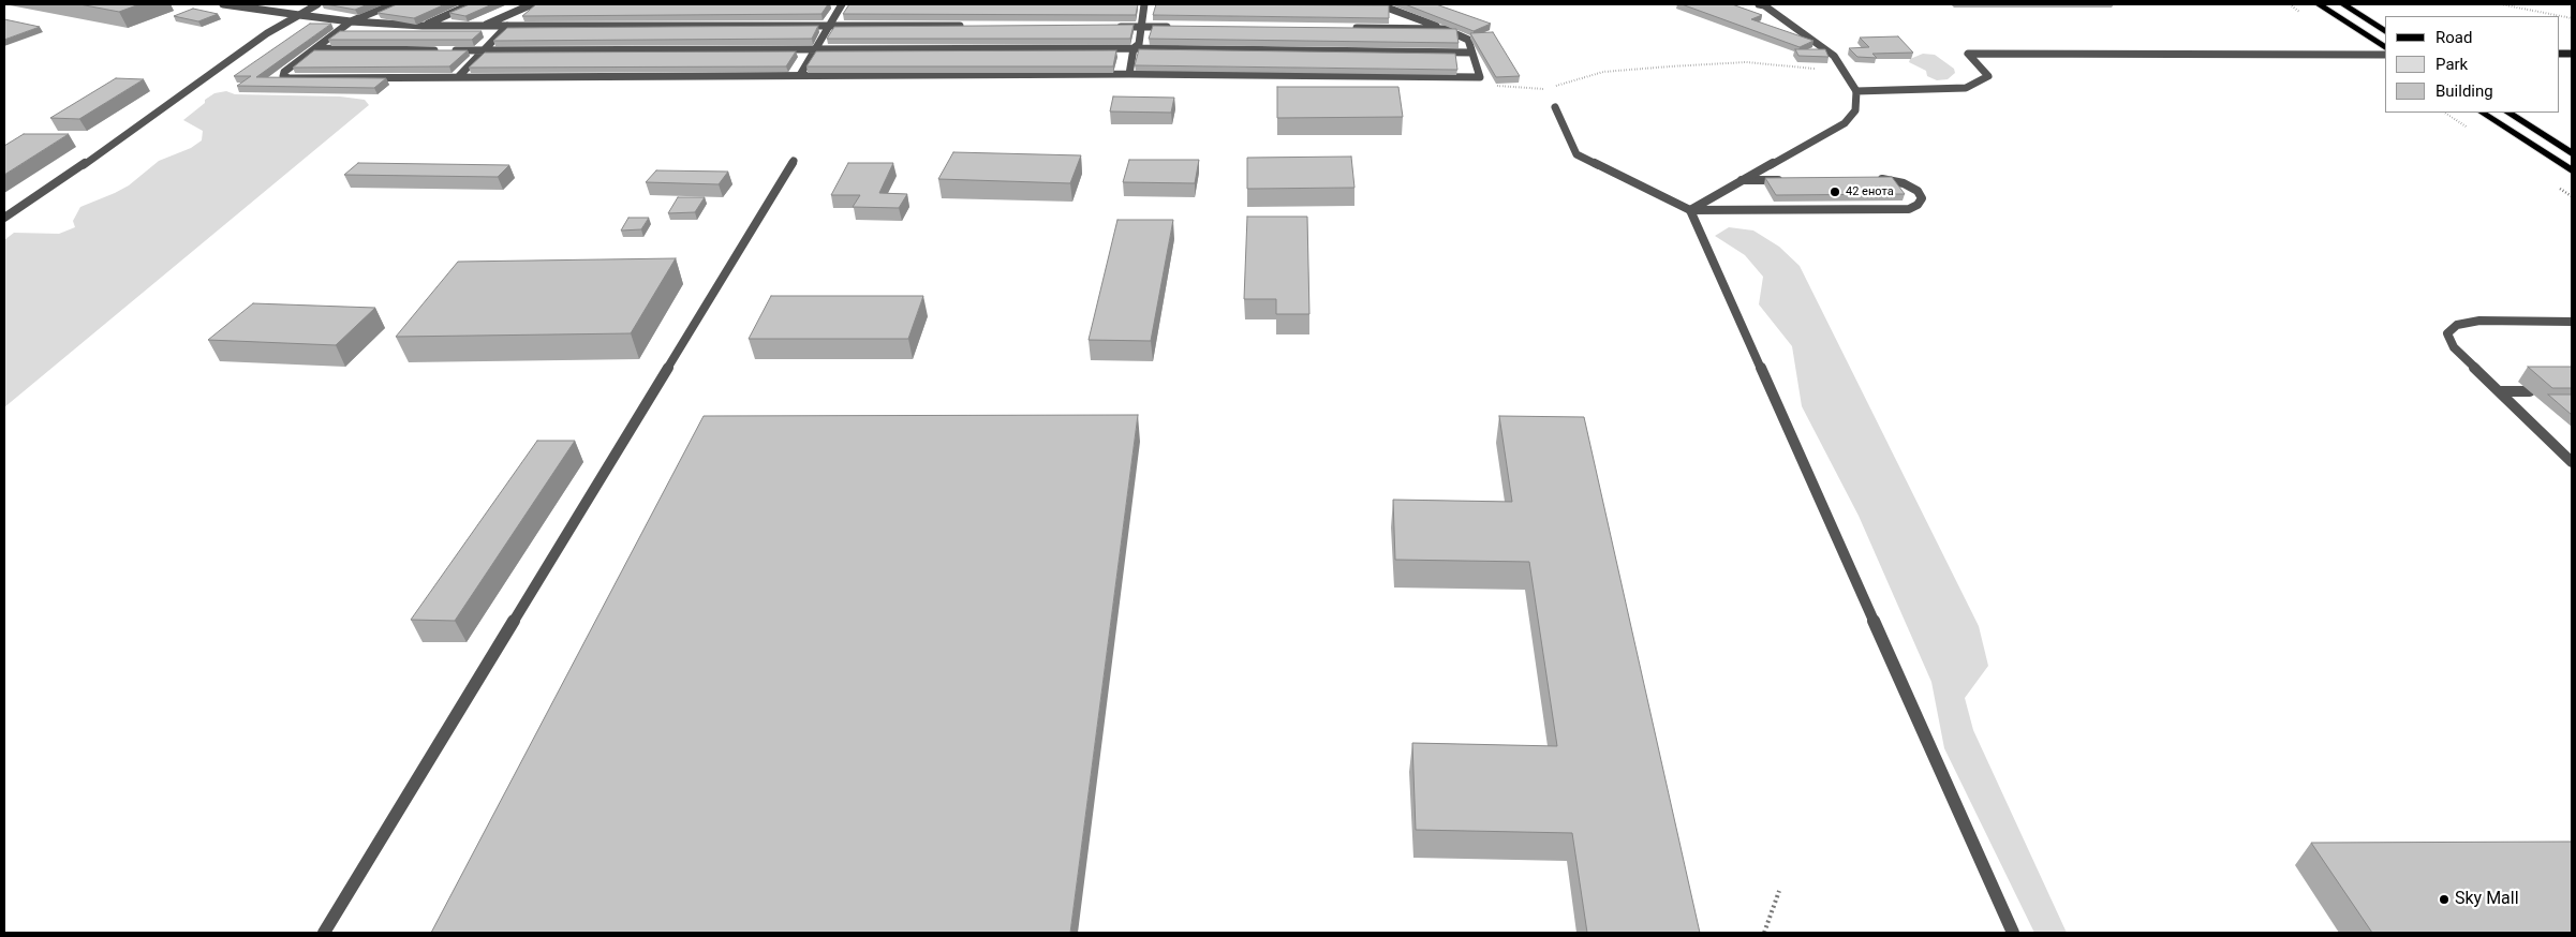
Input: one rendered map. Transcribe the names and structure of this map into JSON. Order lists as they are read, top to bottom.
{
  "places": ["42 енота", "Sky Mall"],
  "legend": ["Road", "Park", "Building"]
}
